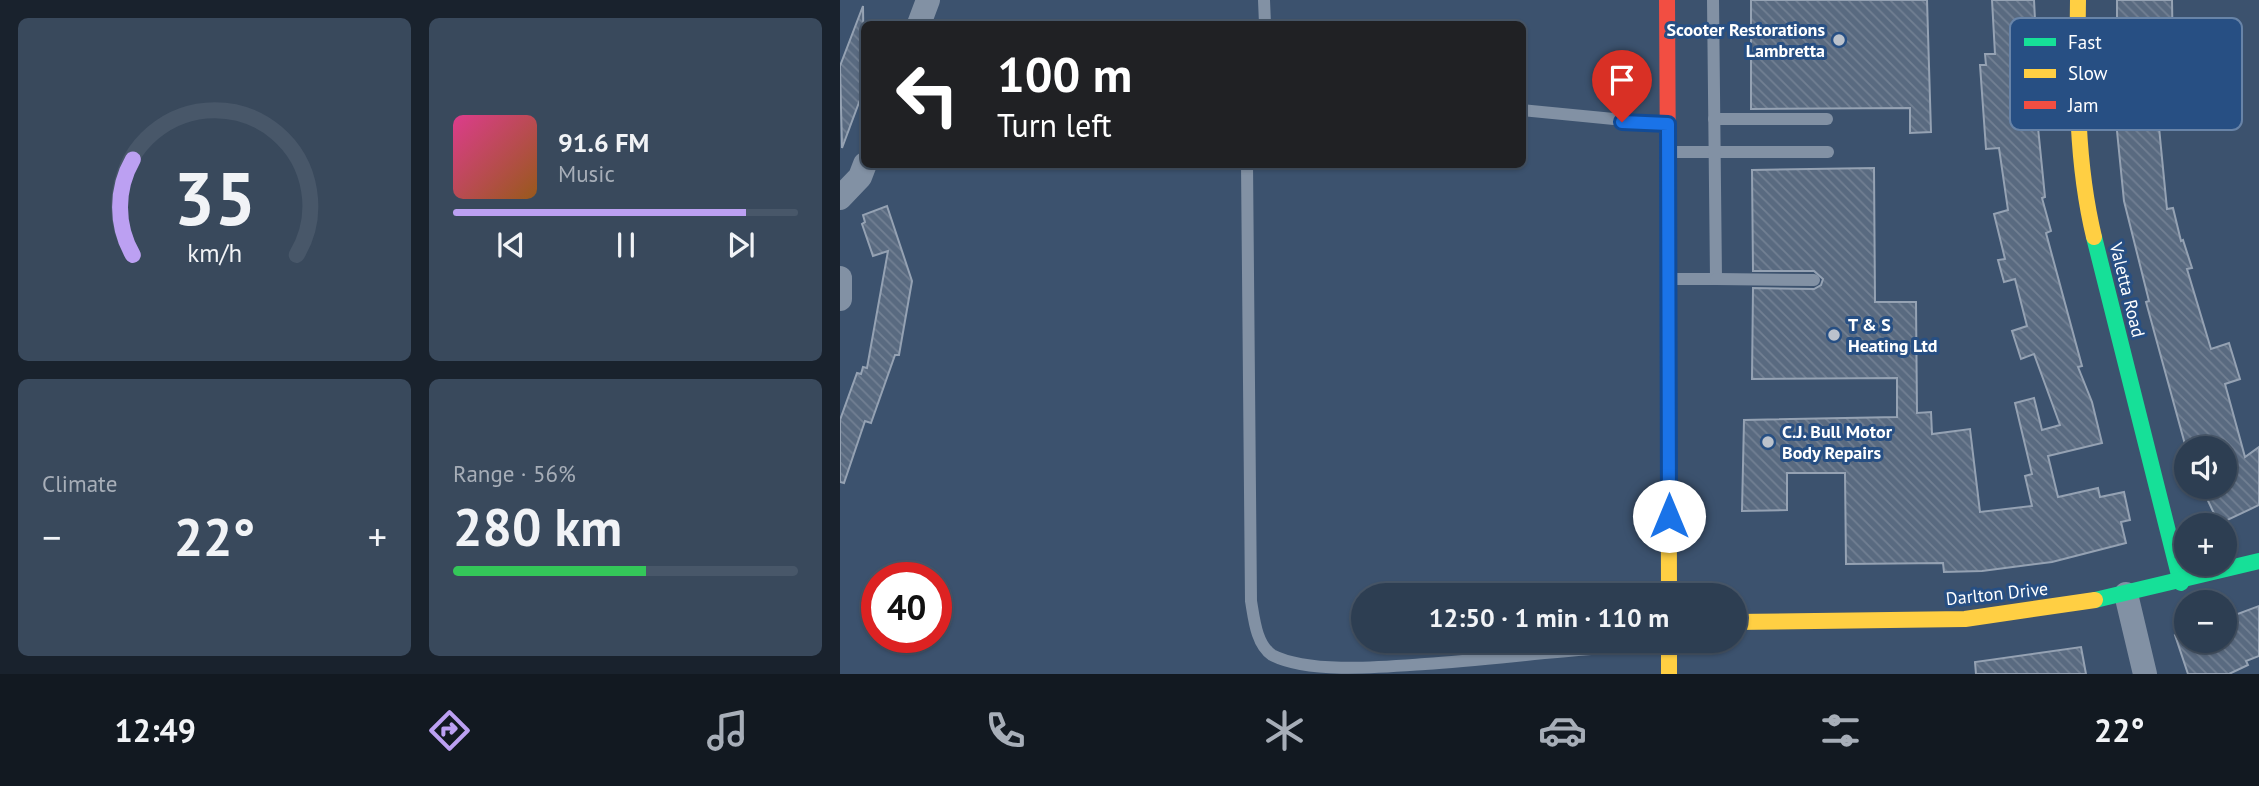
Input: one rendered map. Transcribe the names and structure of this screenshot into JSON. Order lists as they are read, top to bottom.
{
  "streets": {
    "street": ["Valetta Road", "Darlton Drive"]
  },
  "crossings": [
    ["Valetta Road", "Darlton Drive"]
  ],
  "places": ["Scooter Restorations Lambretta", "T & S Heating Ltd", "C.J. Bull Motor Body Repairs"],
  "legend": ["Fast", "Slow", "Jam"],
  "page": {
    "turn": ["100 m", "Turn left"],
    "song": ["91.6 FM", "Music"],
    "tile": [
      "Climate",
      ["Range · 56%", "280 km"]
    ],
    "map_buttons": ["+", "−"],
    "heat": ["−", "22°", "+"],
    "limit": "40",
    "trip": "12:50 · 1 min · 110 m",
    "tabs": ["12:49", "22°"],
    "gauge": ["35", "km/h"]
  }
}
